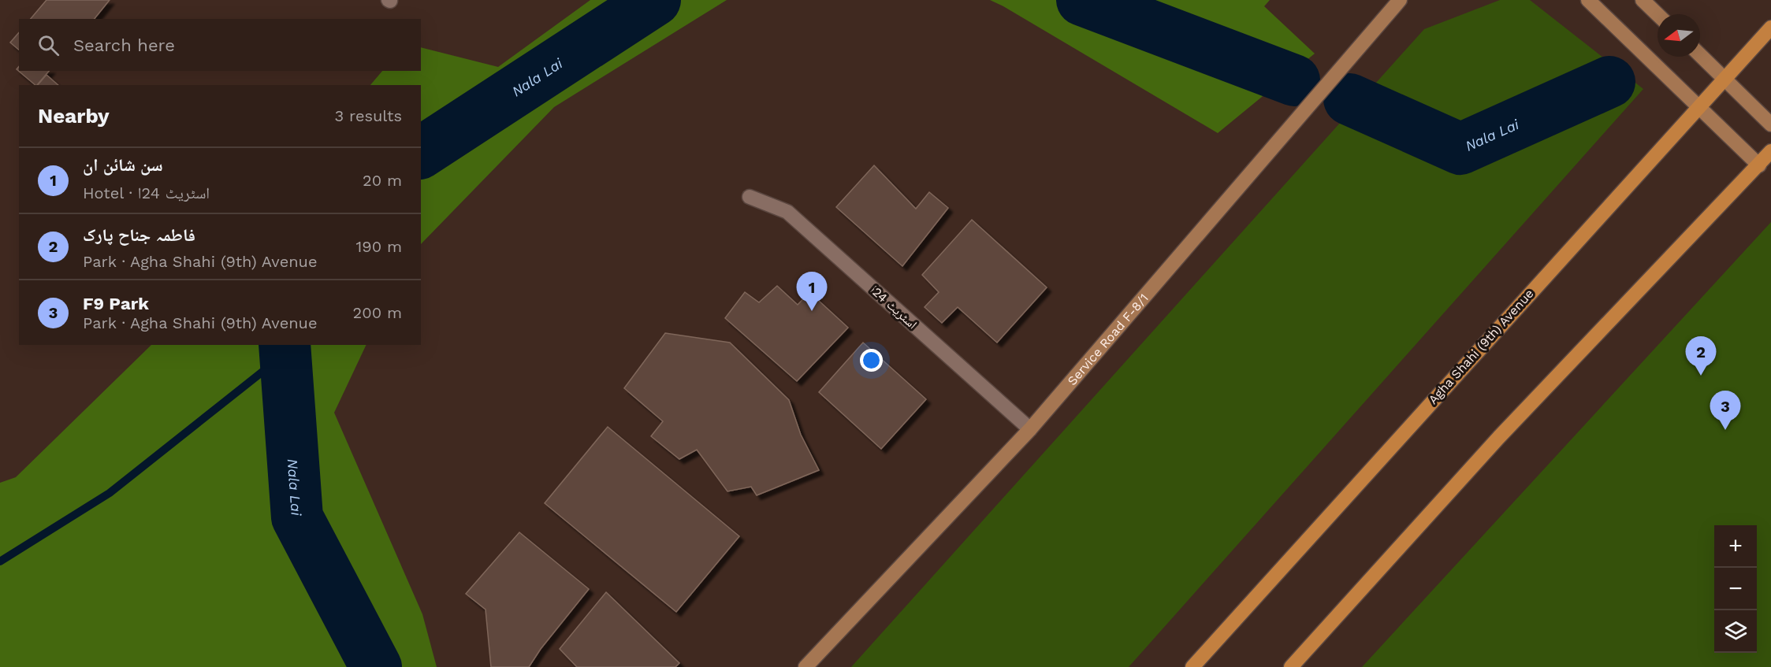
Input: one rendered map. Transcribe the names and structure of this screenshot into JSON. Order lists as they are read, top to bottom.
{
  "streets": {
    "main road": ["Agha Shahi (9th) Avenue"],
    "street": ["اسٹریٹ 24ا", "Service Road F-8/1"]
  },
  "crossings": [
    ["اسٹریٹ 24ا", "Service Road F-8/1"]
  ],
  "water": ["Nala Lai"],
  "north": "left",
  "page": {
    "search": "Search here",
    "heading": ["Nearby", "3 results"],
    "list": [
      {
        "mark": "1",
        "name": "سن شائن ان",
        "note": "Hotel · اسٹریٹ 24ا",
        "value": "20 m"
      },
      {
        "mark": "2",
        "name": "فاطمہ جناح پارک",
        "note": "Park · Agha Shahi (9th) Avenue",
        "value": "190 m"
      },
      {
        "mark": "3",
        "name": "F9 Park",
        "note": "Park · Agha Shahi (9th) Avenue",
        "value": "200 m"
      }
    ],
    "pins": ["1", "2", "3"],
    "map_buttons": ["+", "−"]
  }
}
